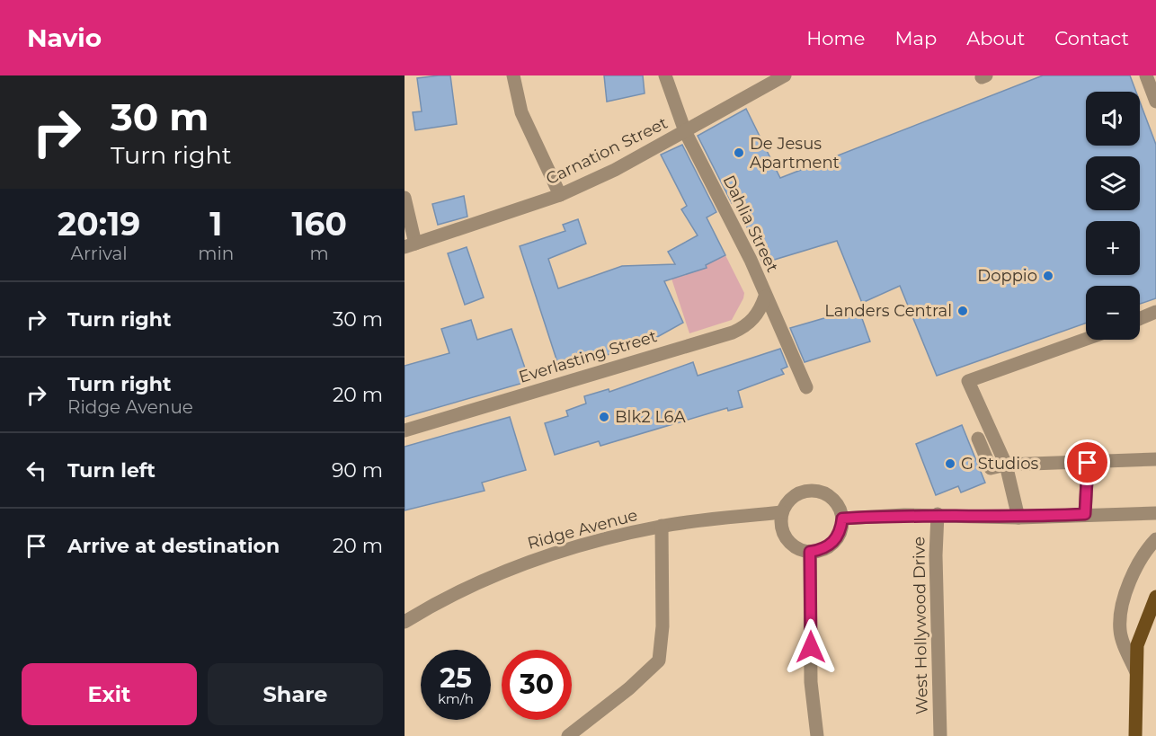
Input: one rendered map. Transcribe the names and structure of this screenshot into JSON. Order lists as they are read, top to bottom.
{
  "streets": {
    "street": [
      "Carnation Street",
      "Dahlia Street",
      "Everlasting Street",
      "Ridge Avenue",
      "West Hollywood Drive"
    ]
  },
  "crossings": [
    ["Carnation Street", "Dahlia Street"],
    ["Dahlia Street", "Everlasting Street"]
  ],
  "places": [
    "De Jesus Apartment",
    "Doppio",
    "Landers Central",
    "Blk2 L6A",
    "G Studios"
  ],
  "page": {
    "header": "Navio",
    "nav": [
      "Home",
      "Map",
      "About",
      "Contact"
    ],
    "turn": ["30 m", "Turn right"],
    "map_buttons": ["+", "−"],
    "eta": [
      "20:19",
      "Arrival",
      "1",
      "min",
      "160",
      "m"
    ],
    "list": [
      {
        "name": "Turn right",
        "value": "30 m"
      },
      {
        "name": "Turn right",
        "note": "Ridge Avenue",
        "value": "20 m"
      },
      {
        "name": "Turn left",
        "value": "90 m"
      },
      {
        "name": "Arrive at destination",
        "value": "20 m"
      }
    ],
    "speed": "25 km/h",
    "limit": "30",
    "buttons": ["Exit", "Share"]
  }
}
